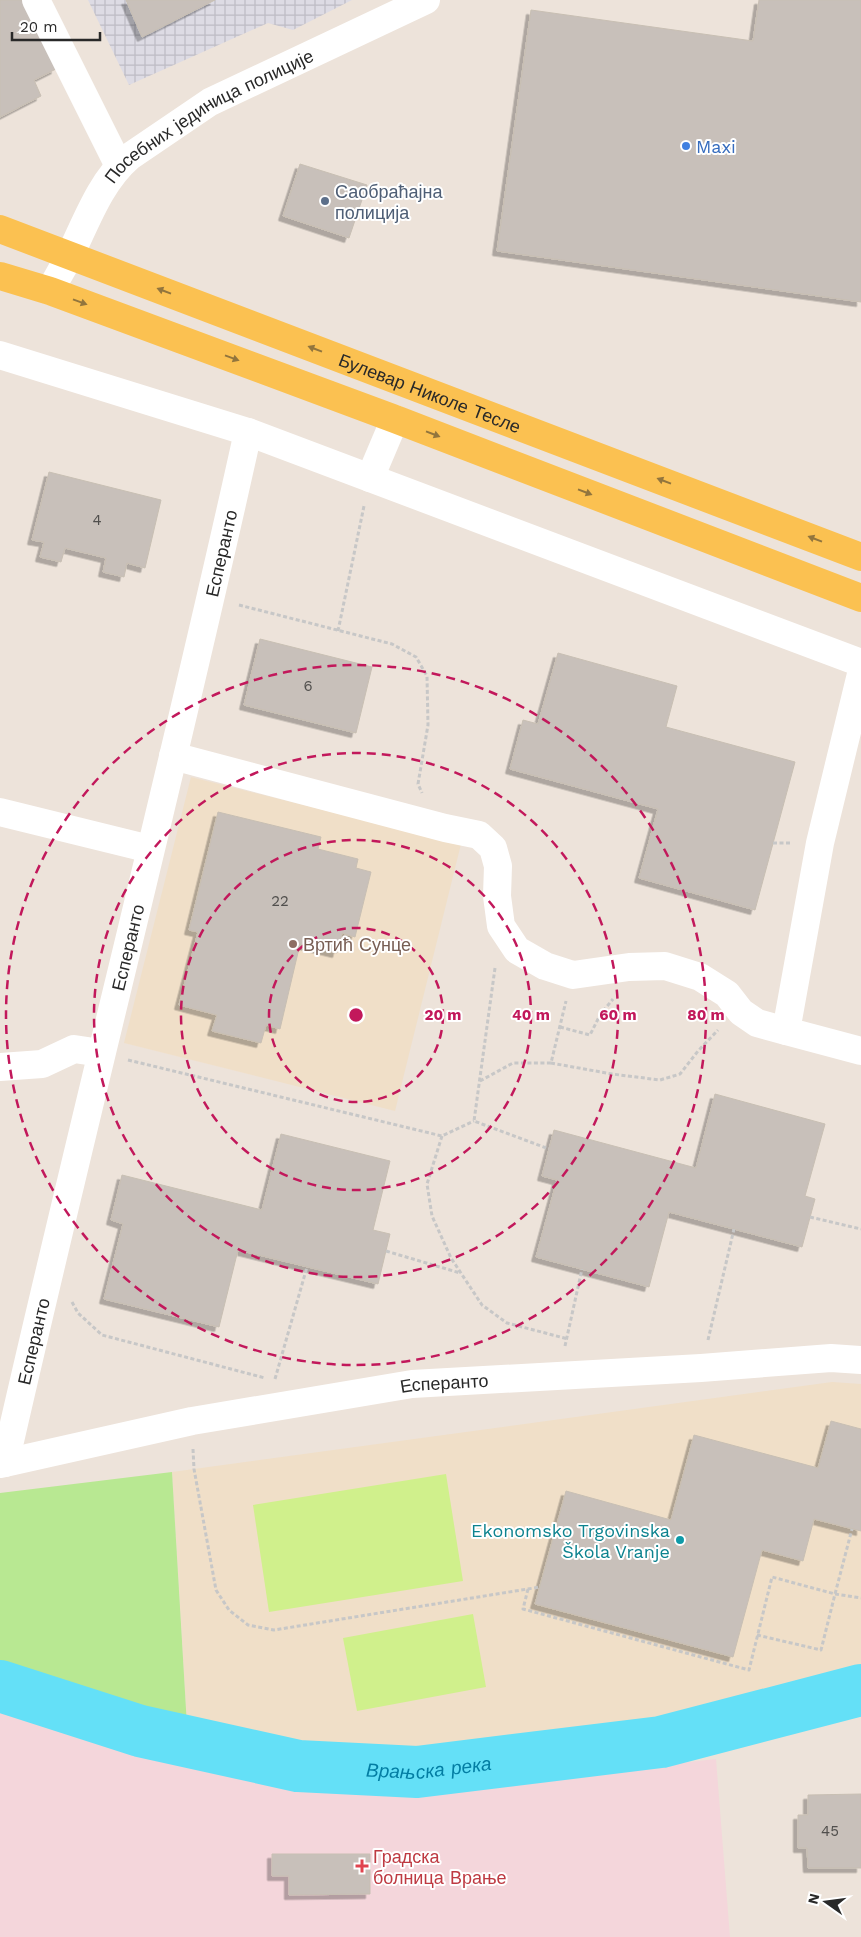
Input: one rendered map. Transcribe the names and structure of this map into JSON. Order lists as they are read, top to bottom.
{
  "streets": {
    "main road": ["Булевар Николе Тесле"],
    "street": ["Посебних јединица полиције", "Есперанто"]
  },
  "crossings": [
    ["Посебних јединица полиције", "Булевар Николе Тесле"]
  ],
  "water": ["Врањска река"],
  "places": {
    "other": [
      "Maxi",
      "Саобраћајна полиција",
      "Вртић Сунце",
      "Ekonomsko Trgovinska Škola Vranje"
    ],
    "health": ["Градска болница Врање"]
  },
  "house_numbers": [
    "4",
    "6",
    "22",
    "45"
  ],
  "scale_bar": "20 m",
  "north": "left",
  "rings": [
    "20 m",
    "40 m",
    "60 m",
    "80 m"
  ]
}
